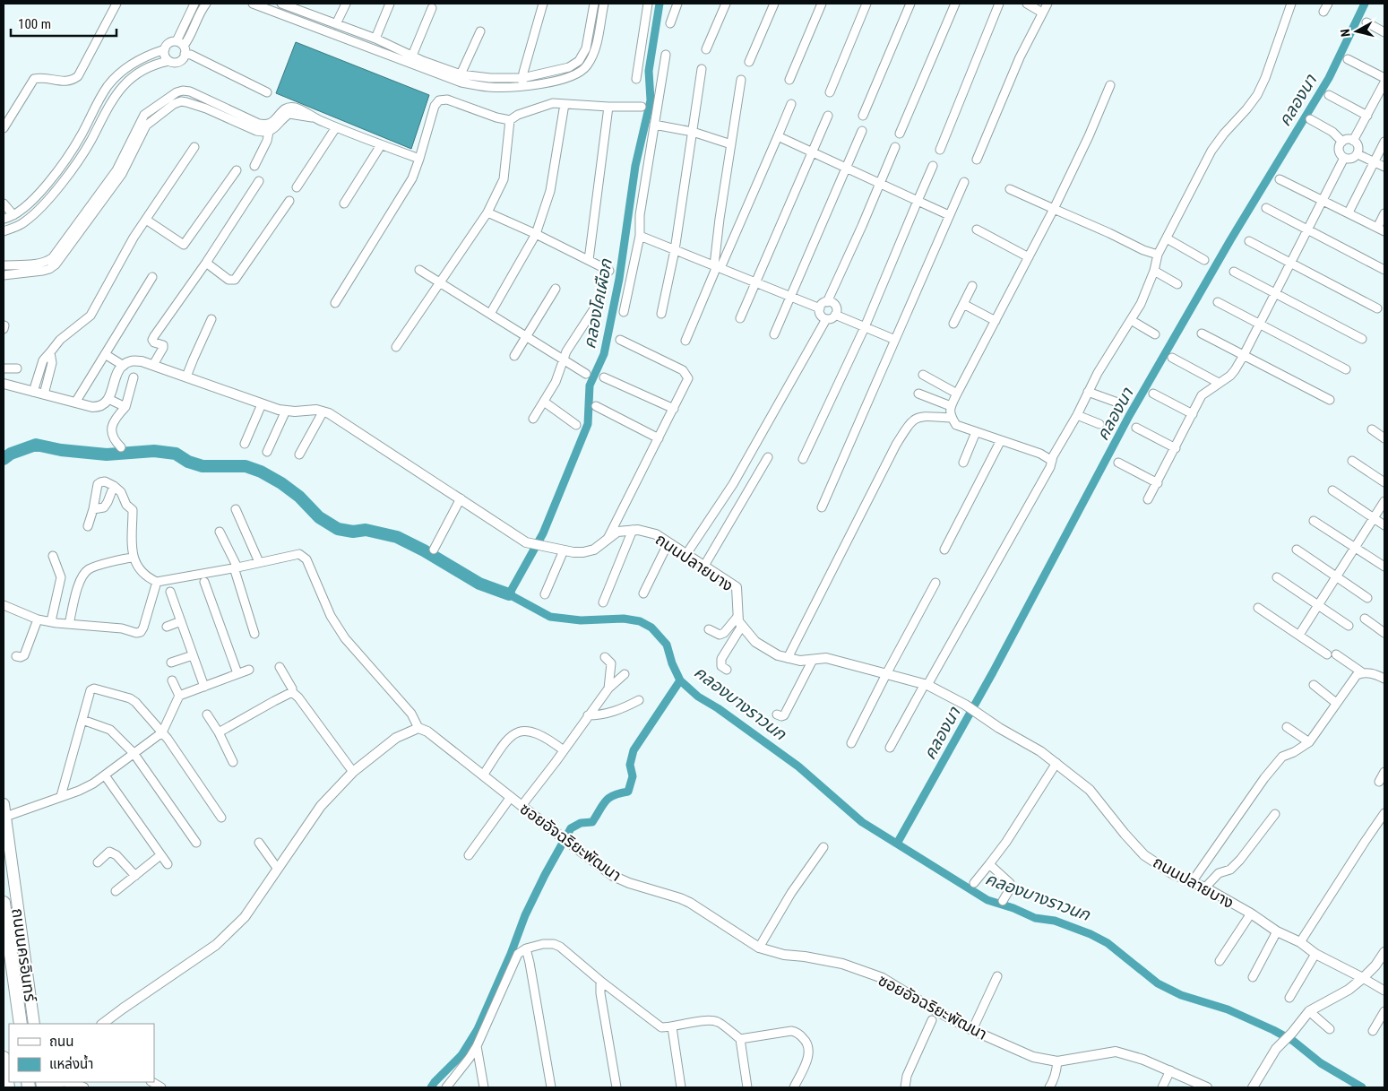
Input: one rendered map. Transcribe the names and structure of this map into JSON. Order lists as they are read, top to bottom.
{
  "streets": {
    "main road": ["ถนนนครอินทร์"],
    "street": ["ถนนปลายบาง", "ซอยอัจฉริยะพัฒนา"]
  },
  "water": ["คลองนา", "คลองโคเผือก", "คลองบางราวนก"],
  "legend": ["ถนน", "แหล่งน้ำ"],
  "scale_bar": "100 m",
  "north": "left"
}
